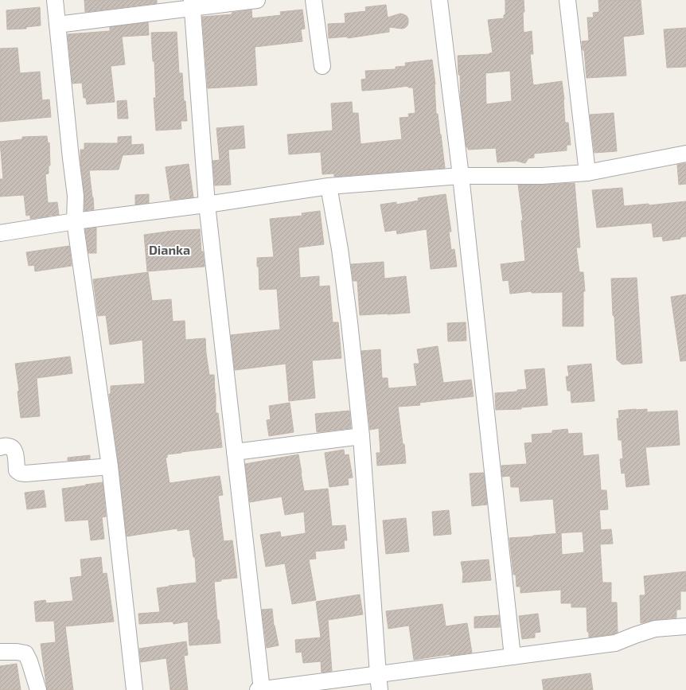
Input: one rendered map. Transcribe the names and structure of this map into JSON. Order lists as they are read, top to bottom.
{
  "districts": ["Dianka"]
}
